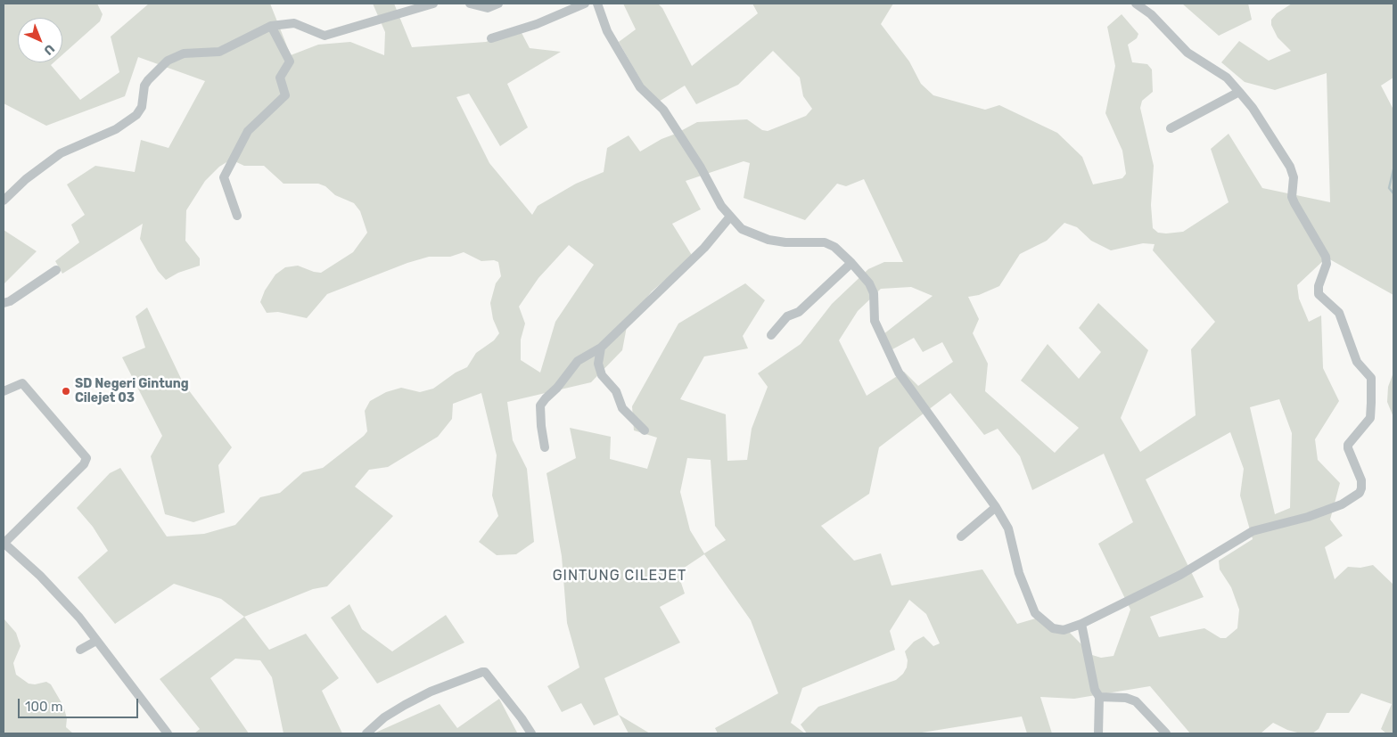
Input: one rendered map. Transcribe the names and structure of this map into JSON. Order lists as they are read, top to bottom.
{
  "districts": ["GINTUNG CILEJET"],
  "places": ["SD Negeri Gintung Cilejet 03"],
  "scale_bar": "100 m",
  "north": "bottom right"
}
